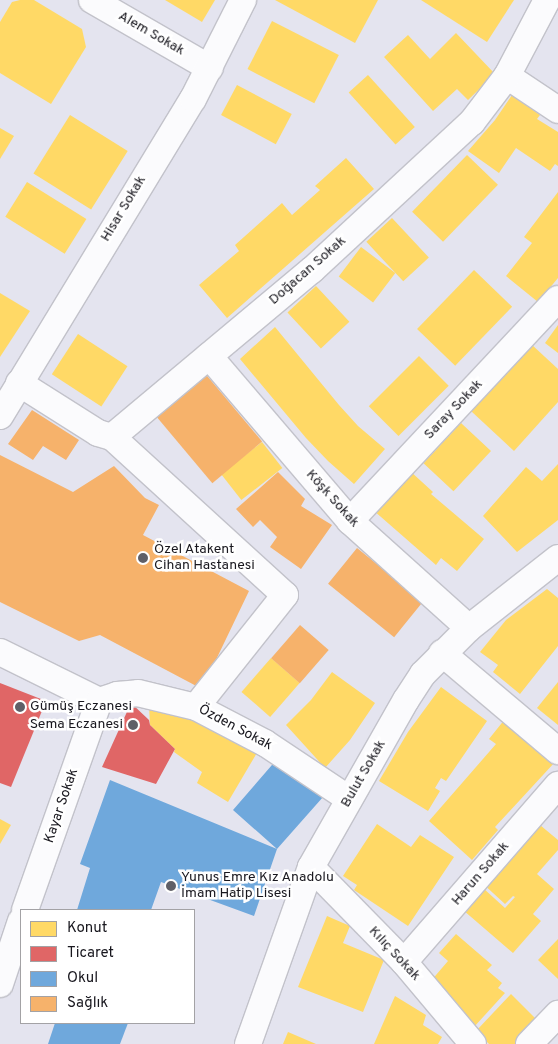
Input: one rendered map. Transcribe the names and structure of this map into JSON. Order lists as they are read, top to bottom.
{
  "streets": {
    "street": [
      "Alem Sokak",
      "Hisar Sokak",
      "Doğacan Sokak",
      "Saray Sokak",
      "Köşk Sokak",
      "Özden Sokak",
      "Bulut Sokak",
      "Kayar Sokak",
      "Harun Sokak",
      "Kılıç Sokak"
    ]
  },
  "crossings": [
    ["Alem Sokak", "Hisar Sokak"],
    ["Doğacan Sokak", "Köşk Sokak"],
    ["Saray Sokak", "Köşk Sokak"],
    ["Köşk Sokak", "Bulut Sokak"],
    ["Özden Sokak", "Bulut Sokak"],
    ["Özden Sokak", "Kayar Sokak"],
    ["Bulut Sokak", "Kılıç Sokak"],
    ["Harun Sokak", "Kılıç Sokak"]
  ],
  "places": [
    "Özel Atakent Cihan Hastanesi",
    "Gümüş Eczanesi",
    "Sema Eczanesi",
    "Yunus Emre Kız Anadolu İmam Hatip Lisesi"
  ],
  "legend": [
    "Konut",
    "Ticaret",
    "Okul",
    "Sağlık"
  ]
}
